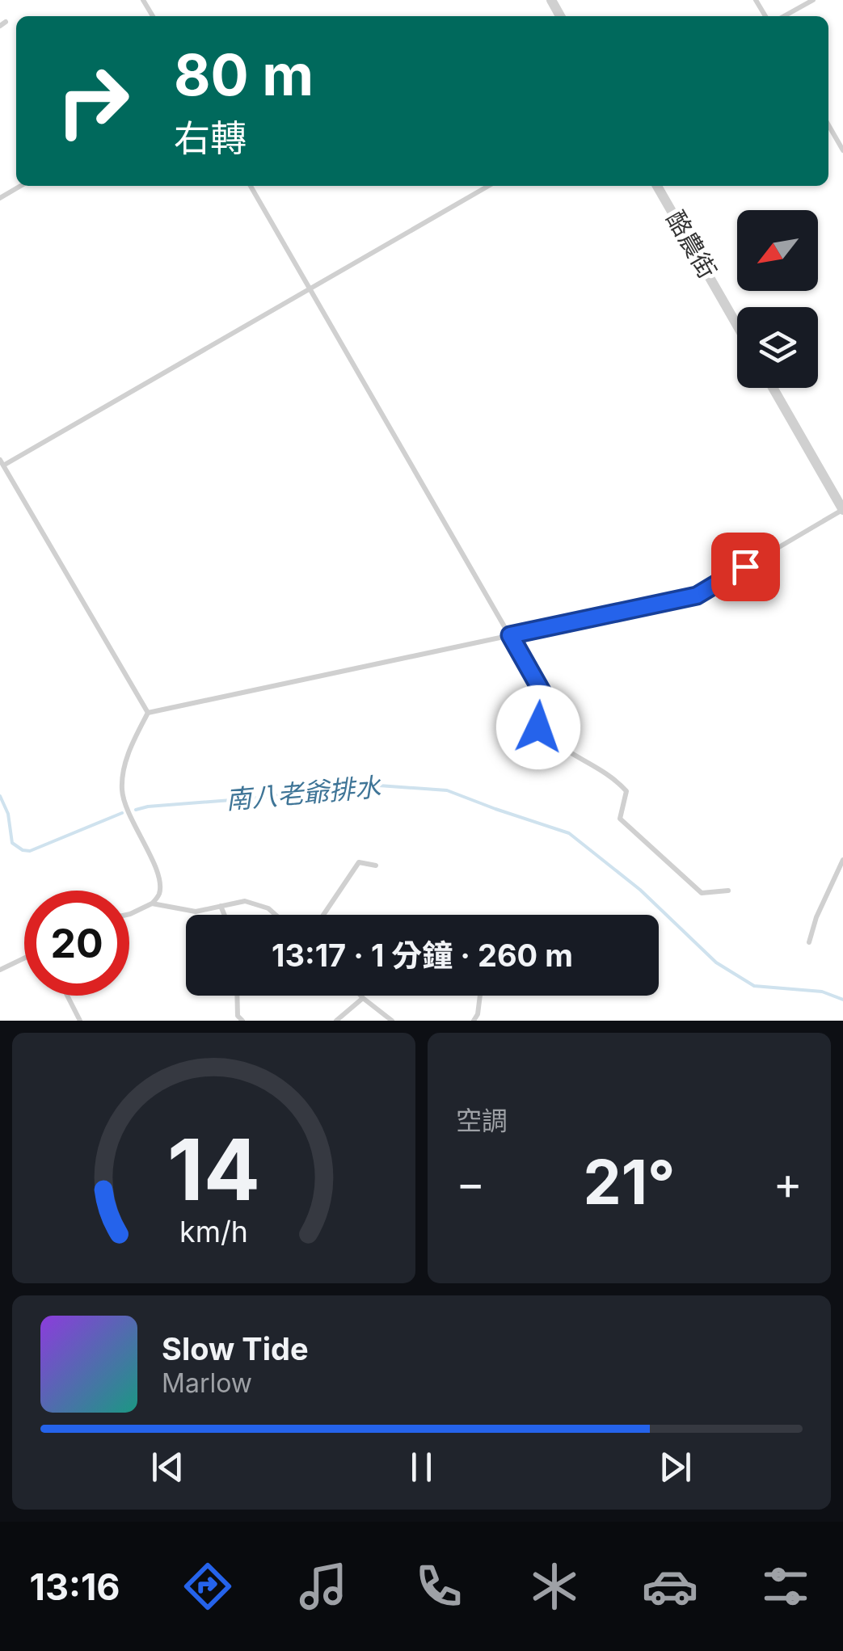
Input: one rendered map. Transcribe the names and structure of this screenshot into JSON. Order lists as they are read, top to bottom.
{
  "streets": {
    "street": ["酪農街"]
  },
  "water": ["南八老爺排水"],
  "north": "bottom left",
  "page": {
    "turn": ["80 m", "右轉"],
    "limit": "20",
    "trip": "13:17 · 1 分鐘 · 260 m",
    "tile": "空調",
    "heat": ["−", "21°", "+"],
    "song": ["Slow Tide", "Marlow"],
    "tabs": "13:16",
    "gauge": ["14", "km/h"]
  }
}
